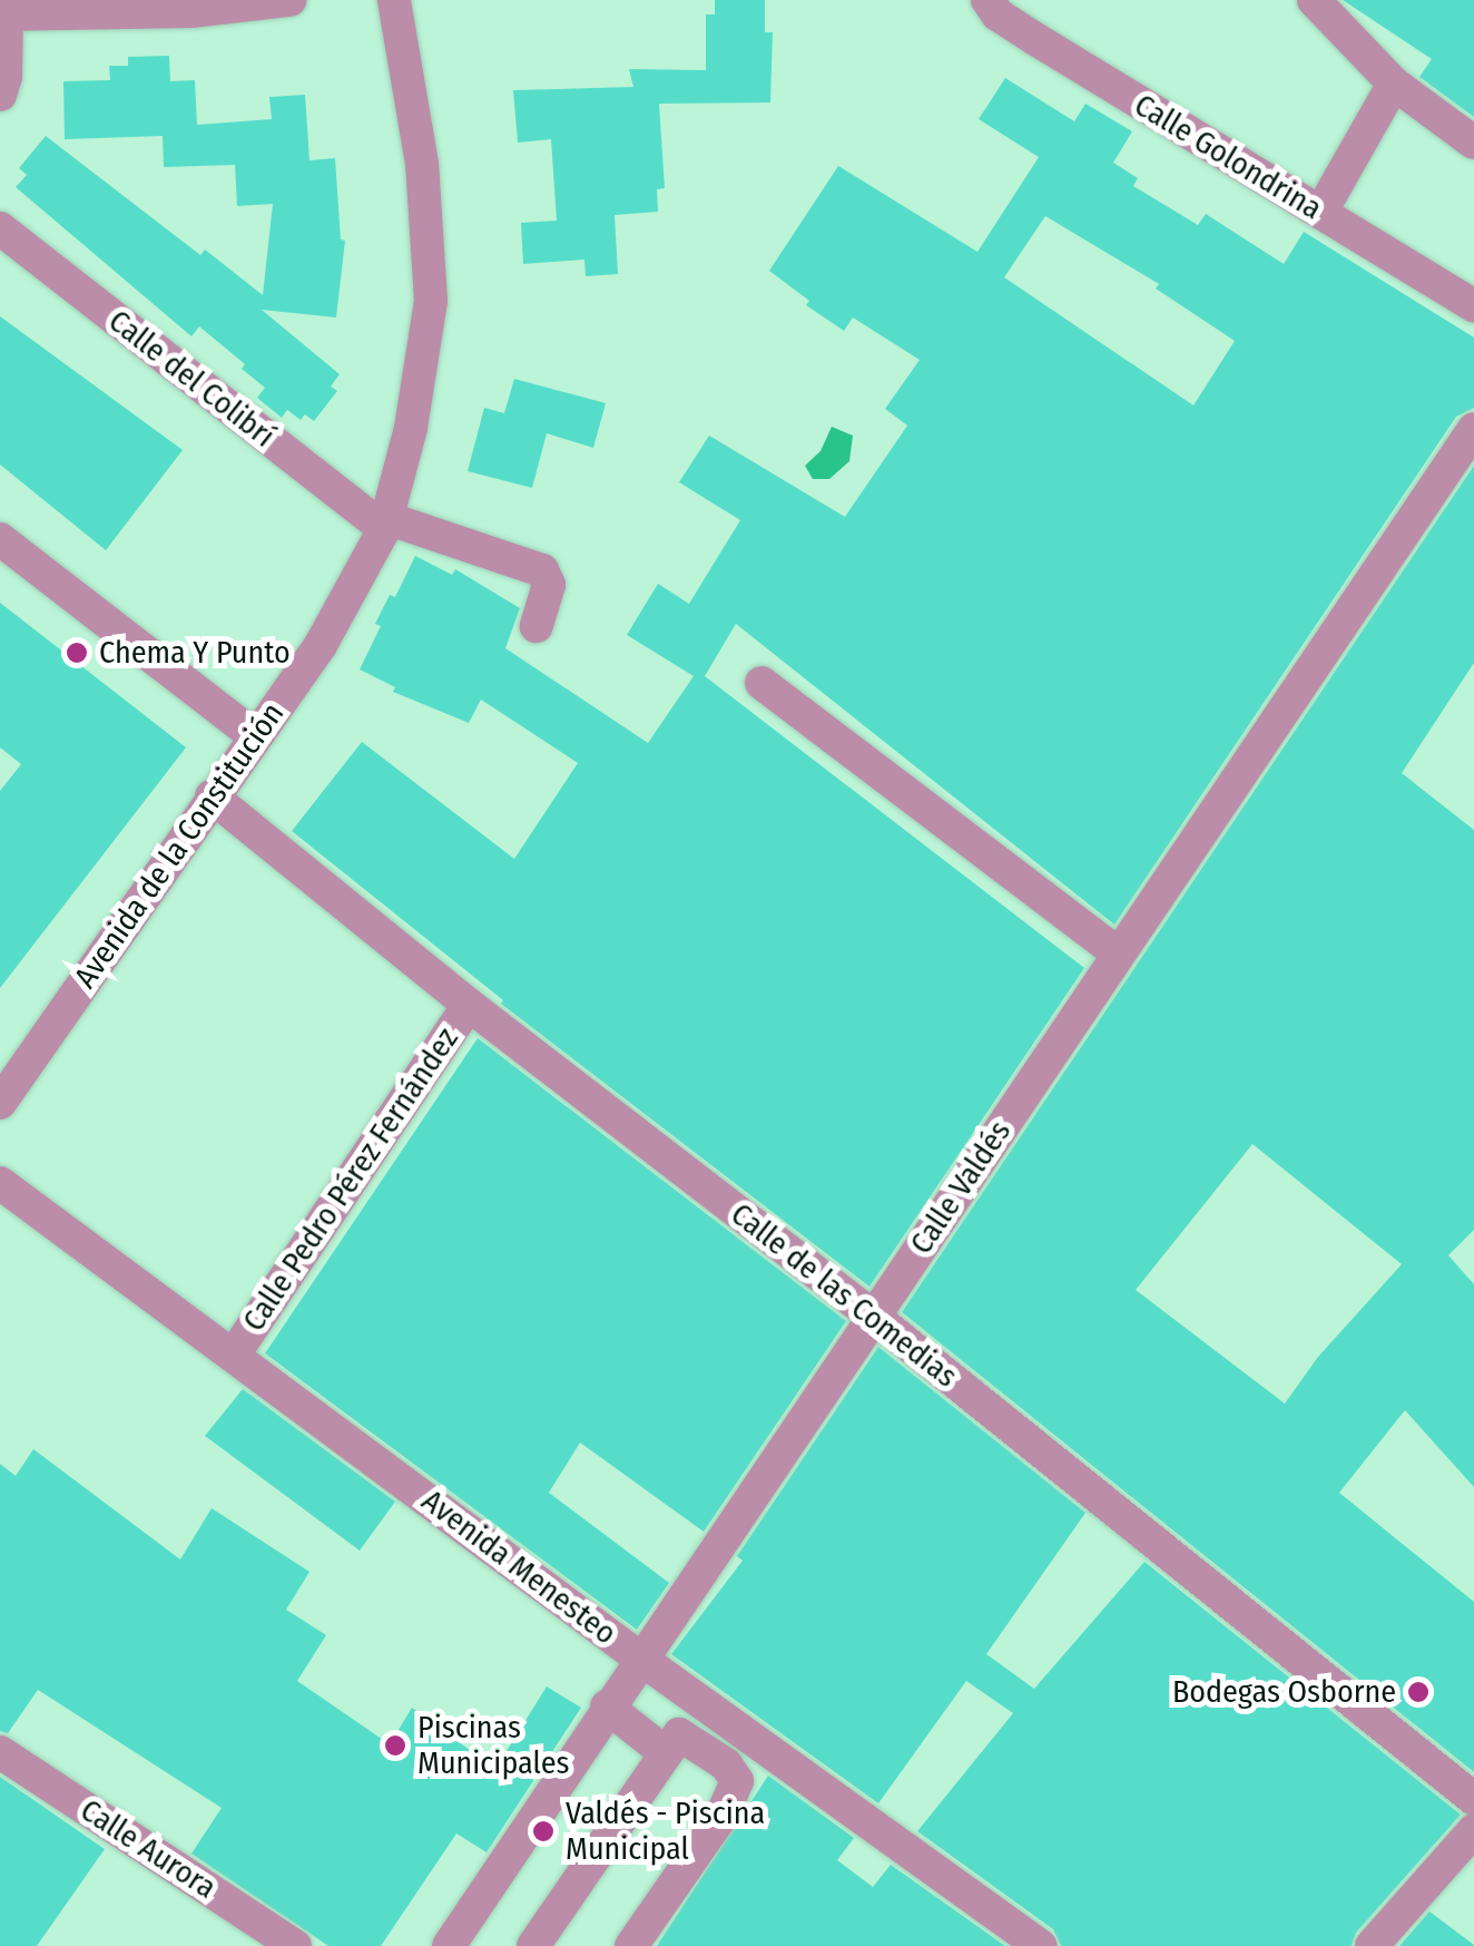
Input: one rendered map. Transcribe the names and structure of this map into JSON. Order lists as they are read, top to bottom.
{
  "streets": {
    "street": [
      "Calle Golondrina",
      "Calle del Colibrí",
      "Avenida de la Constitución",
      "Calle Pedro Pérez Fernández",
      "Calle Valdés",
      "Calle de las Comedias",
      "Avenida Menesteo",
      "Calle Aurora"
    ]
  },
  "crossings": [
    ["Calle del Colibrí", "Avenida de la Constitución"],
    ["Avenida de la Constitución", "Calle de las Comedias"],
    ["Calle Pedro Pérez Fernández", "Calle de las Comedias"],
    ["Calle Pedro Pérez Fernández", "Avenida Menesteo"],
    ["Calle Valdés", "Calle de las Comedias"],
    ["Calle Valdés", "Avenida Menesteo"]
  ],
  "places": [
    "Chema Y Punto",
    "Bodegas Osborne",
    "Piscinas Municipales",
    "Valdés - Piscina Municipal"
  ]
}
